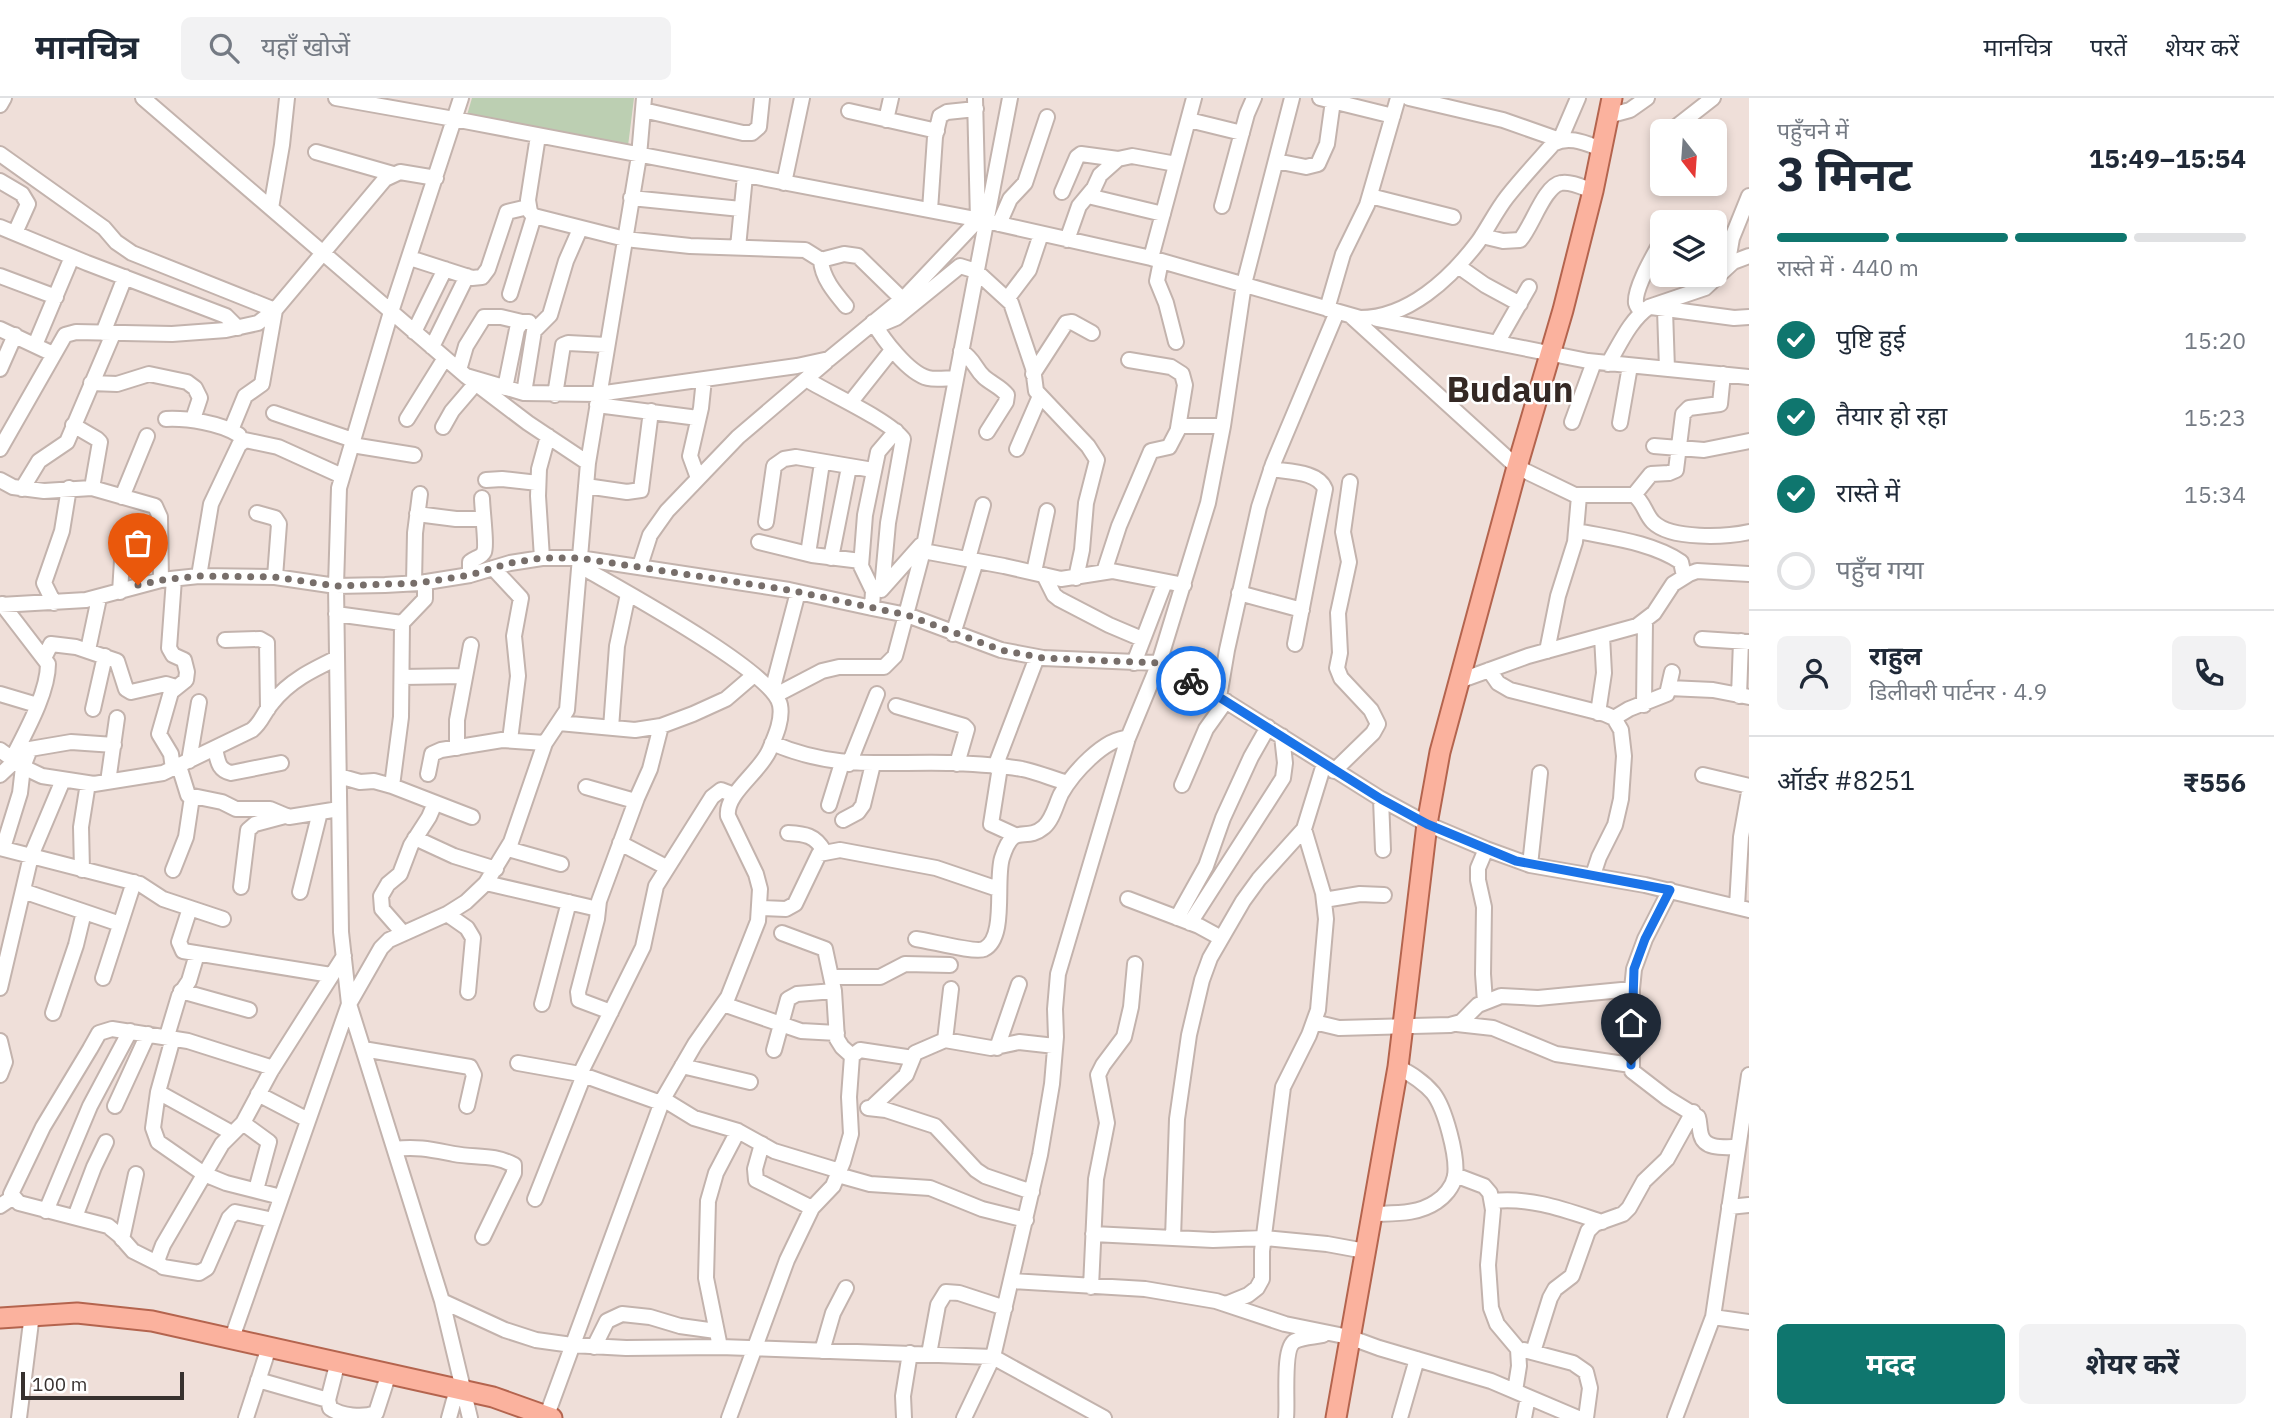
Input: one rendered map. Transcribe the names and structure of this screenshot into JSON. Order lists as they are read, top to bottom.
{
  "districts": ["Budaun"],
  "scale_bar": "100 m",
  "north": "bottom",
  "page": {
    "header": "मानचित्र",
    "search": "यहाँ खोजें",
    "nav": ["मानचित्र", "परतें", "शेयर करें"],
    "heading": ["3 मिनट", "पहुँचने में", "15:49–15:54"],
    "panel": [
      "राहुल",
      "डिलीवरी पार्टनर · 4.9",
      "ऑर्डर #8251",
      "₹556"
    ],
    "bar": "रास्ते में · 440 m",
    "list": [
      ["पुष्टि हुई", "15:20"],
      ["तैयार हो रहा", "15:23"],
      ["रास्ते में", "15:34"],
      "पहुँच गया"
    ],
    "buttons": ["मदद", "शेयर करें"],
    "scale": "100 m"
  }
}
